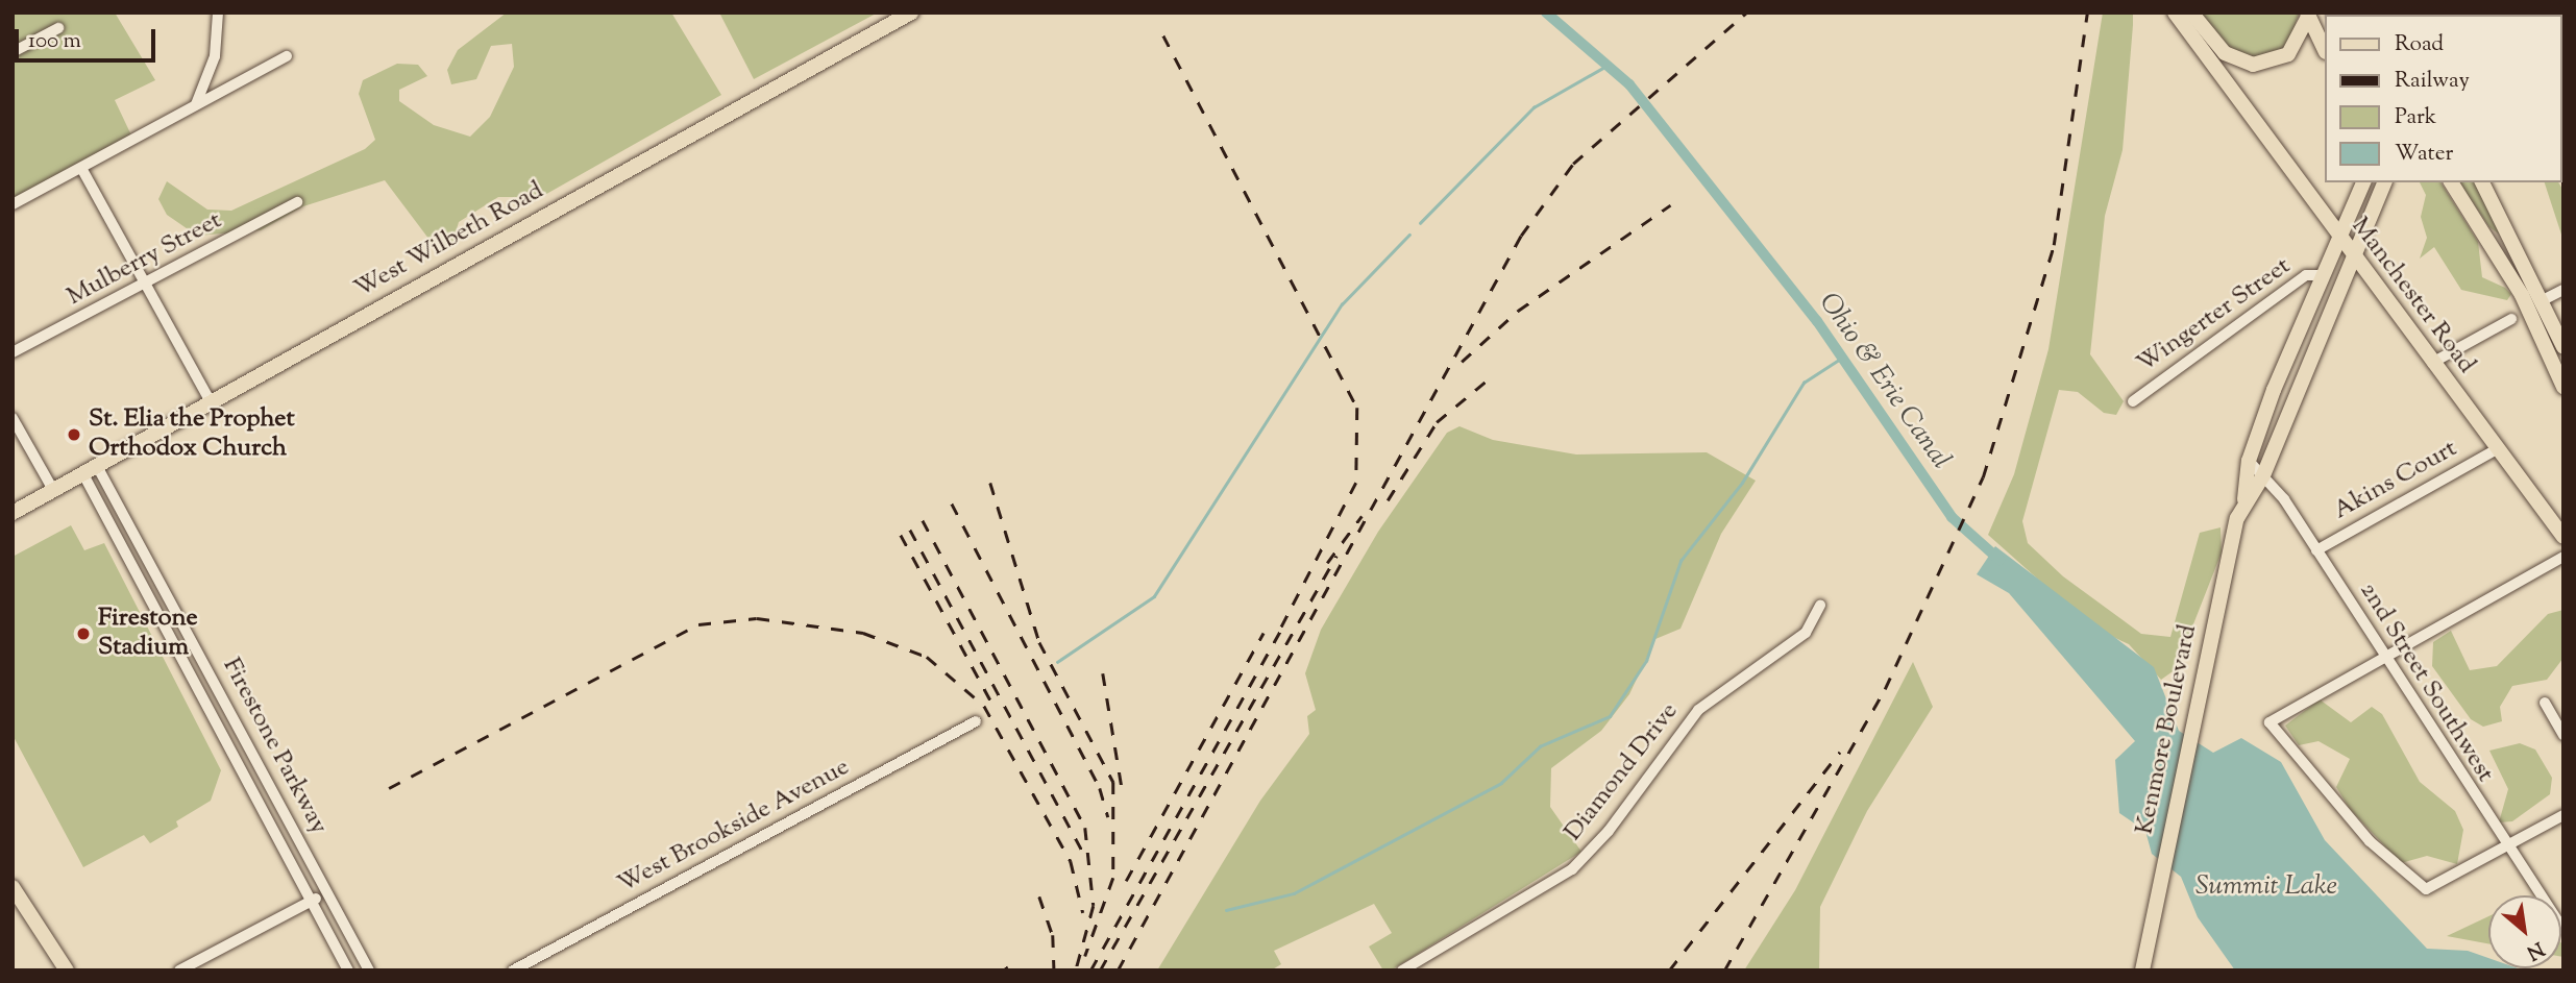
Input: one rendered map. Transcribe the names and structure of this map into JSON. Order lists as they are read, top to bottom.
{
  "streets": {
    "main road": ["West Wilbeth Road", "Manchester Road", "Kenmore Boulevard"],
    "street": [
      "Mulberry Street",
      "Wingerter Street",
      "Akins Court",
      "2nd Street Southwest",
      "Firestone Parkway",
      "Diamond Drive",
      "West Brookside Avenue"
    ]
  },
  "crossings": [
    ["West Wilbeth Road", "Firestone Parkway"],
    ["Manchester Road", "Akins Court"],
    ["Manchester Road", "Kenmore Boulevard"],
    ["Wingerter Street", "Kenmore Boulevard"],
    ["Akins Court", "2nd Street Southwest"],
    ["2nd Street Southwest", "Kenmore Boulevard"]
  ],
  "water": ["Ohio & Erie Canal", "Summit Lake"],
  "places": ["St. Elia the Prophet Orthodox Church", "Firestone Stadium"],
  "legend": [
    "Road",
    "Railway",
    "Park",
    "Water"
  ],
  "scale_bar": "100 m",
  "north": "bottom right"
}
